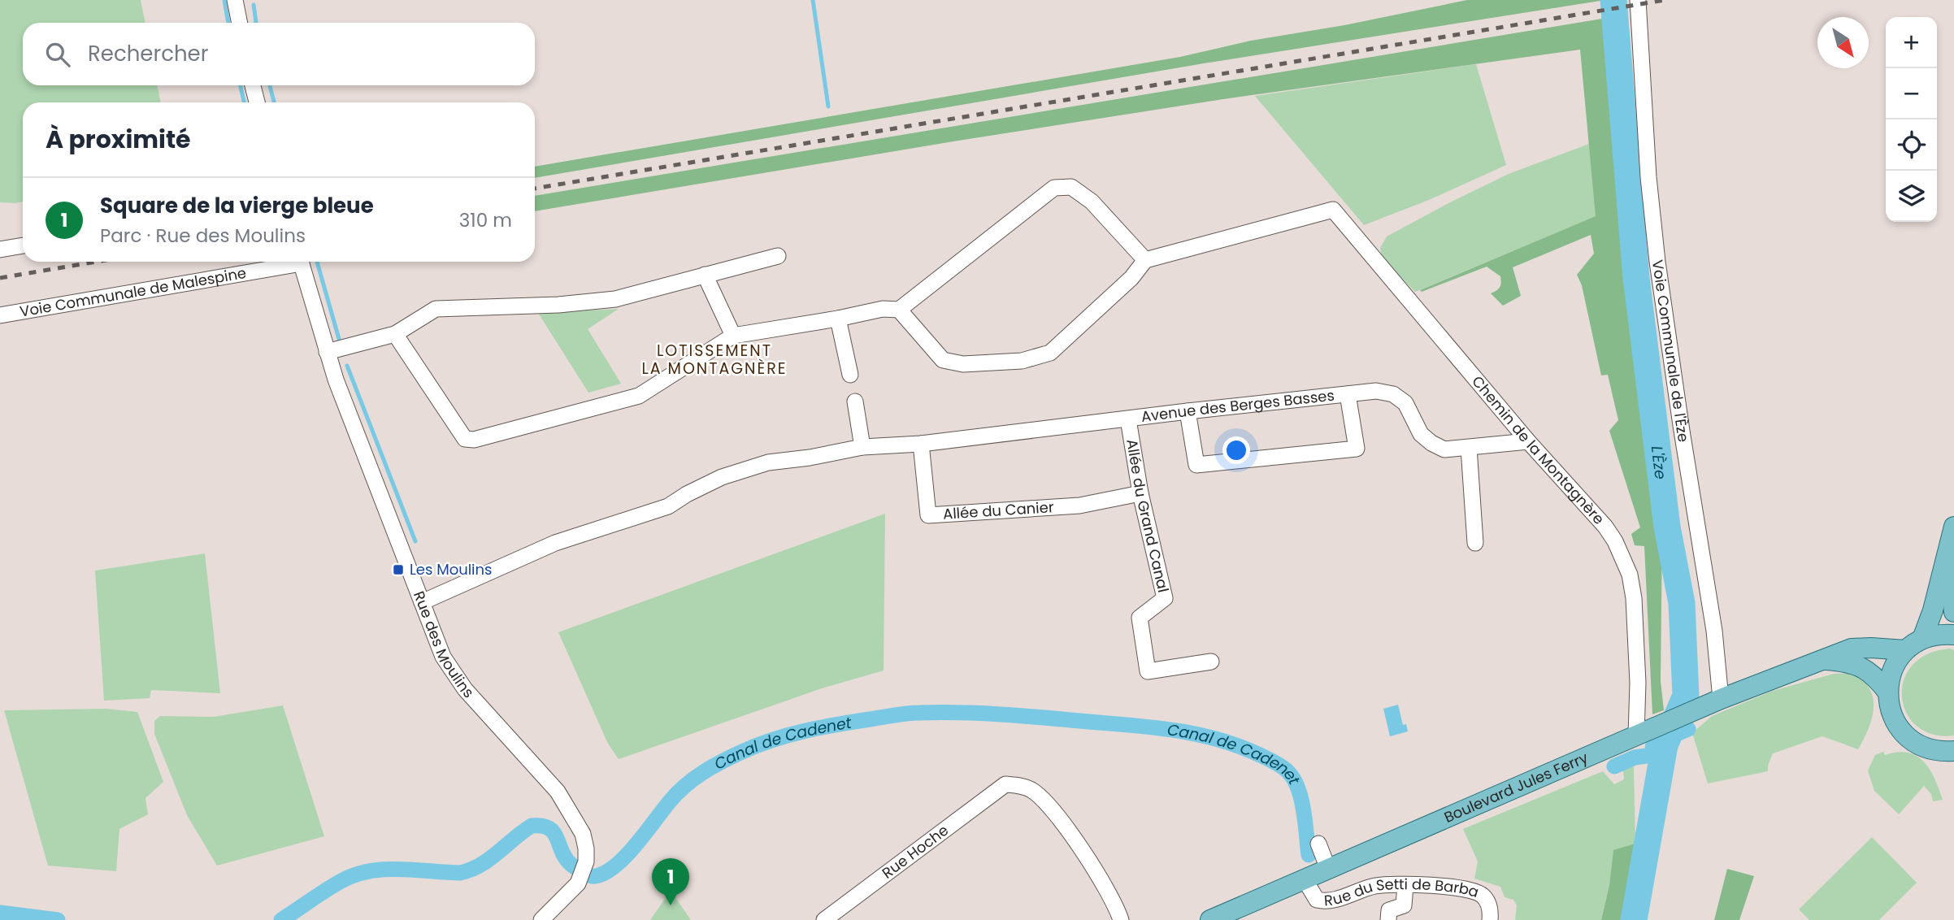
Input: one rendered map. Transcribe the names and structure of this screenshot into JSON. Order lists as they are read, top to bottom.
{
  "streets": {
    "main road": ["Boulevard Jules Ferry"],
    "street": [
      "Voie Communale de Malespine",
      "Voie Communale de l'Èze",
      "Avenue des Berges Basses",
      "Chemin de la Montagnère",
      "Allée du Canier",
      "Allée du Grand Canal",
      "Rue des Moulins",
      "Rue Hoche",
      "Rue du Setti de Barba"
    ]
  },
  "crossings": [
    ["Voie Communale de l'Èze", "Boulevard Jules Ferry"],
    ["Avenue des Berges Basses", "Chemin de la Montagnère"],
    ["Avenue des Berges Basses", "Allée du Canier"],
    ["Avenue des Berges Basses", "Allée du Grand Canal"],
    ["Avenue des Berges Basses", "Rue des Moulins"],
    ["Chemin de la Montagnère", "Boulevard Jules Ferry"],
    ["Allée du Canier", "Allée du Grand Canal"],
    ["Boulevard Jules Ferry", "Rue du Setti de Barba"]
  ],
  "districts": ["LOTISSEMENT LA MONTAGNÈRE"],
  "water": ["L'Èze", "Canal de Cadenet"],
  "places": {
    "transit": ["Les Moulins"]
  },
  "north": "bottom right",
  "page": {
    "map_buttons": ["+", "−"],
    "search": "Rechercher",
    "heading": "À proximité",
    "list": [
      {
        "mark": "1",
        "name": "Square de la vierge bleue",
        "note": "Parc · Rue des Moulins",
        "value": "310 m"
      }
    ],
    "pins": "1"
  }
}
